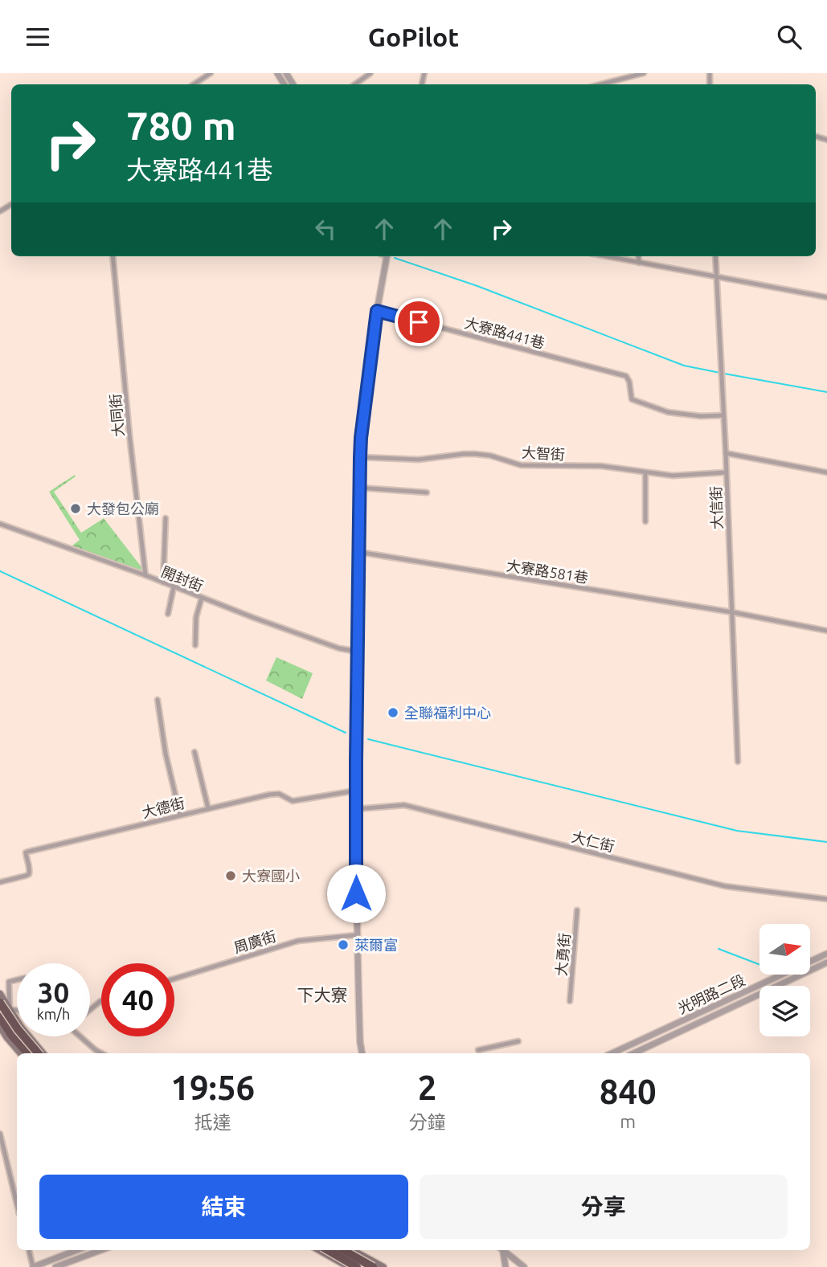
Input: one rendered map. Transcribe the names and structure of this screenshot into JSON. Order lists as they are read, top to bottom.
{
  "streets": {
    "street": [
      "大寮路441巷",
      "大同街",
      "大智街",
      "大信街",
      "大寮路581巷",
      "開封街",
      "大德街",
      "大仁街",
      "周廣街",
      "大勇街",
      "光明路二段"
    ]
  },
  "crossings": [
    ["大寮路441巷", "大信街"],
    ["大同街", "開封街"],
    ["大智街", "大信街"],
    ["大信街", "大寮路581巷"]
  ],
  "districts": ["下大寮"],
  "places": [
    "大發包公廟",
    "全聯福利中心",
    "大寮國小",
    "萊爾富"
  ],
  "north": "right",
  "page": {
    "header": "GoPilot",
    "turn": ["780 m", "大寮路441巷"],
    "speed": "30 km/h",
    "limit": "40",
    "eta": [
      "19:56",
      "抵達",
      "2",
      "分鐘",
      "840",
      "m"
    ],
    "buttons": ["結束", "分享"]
  }
}
